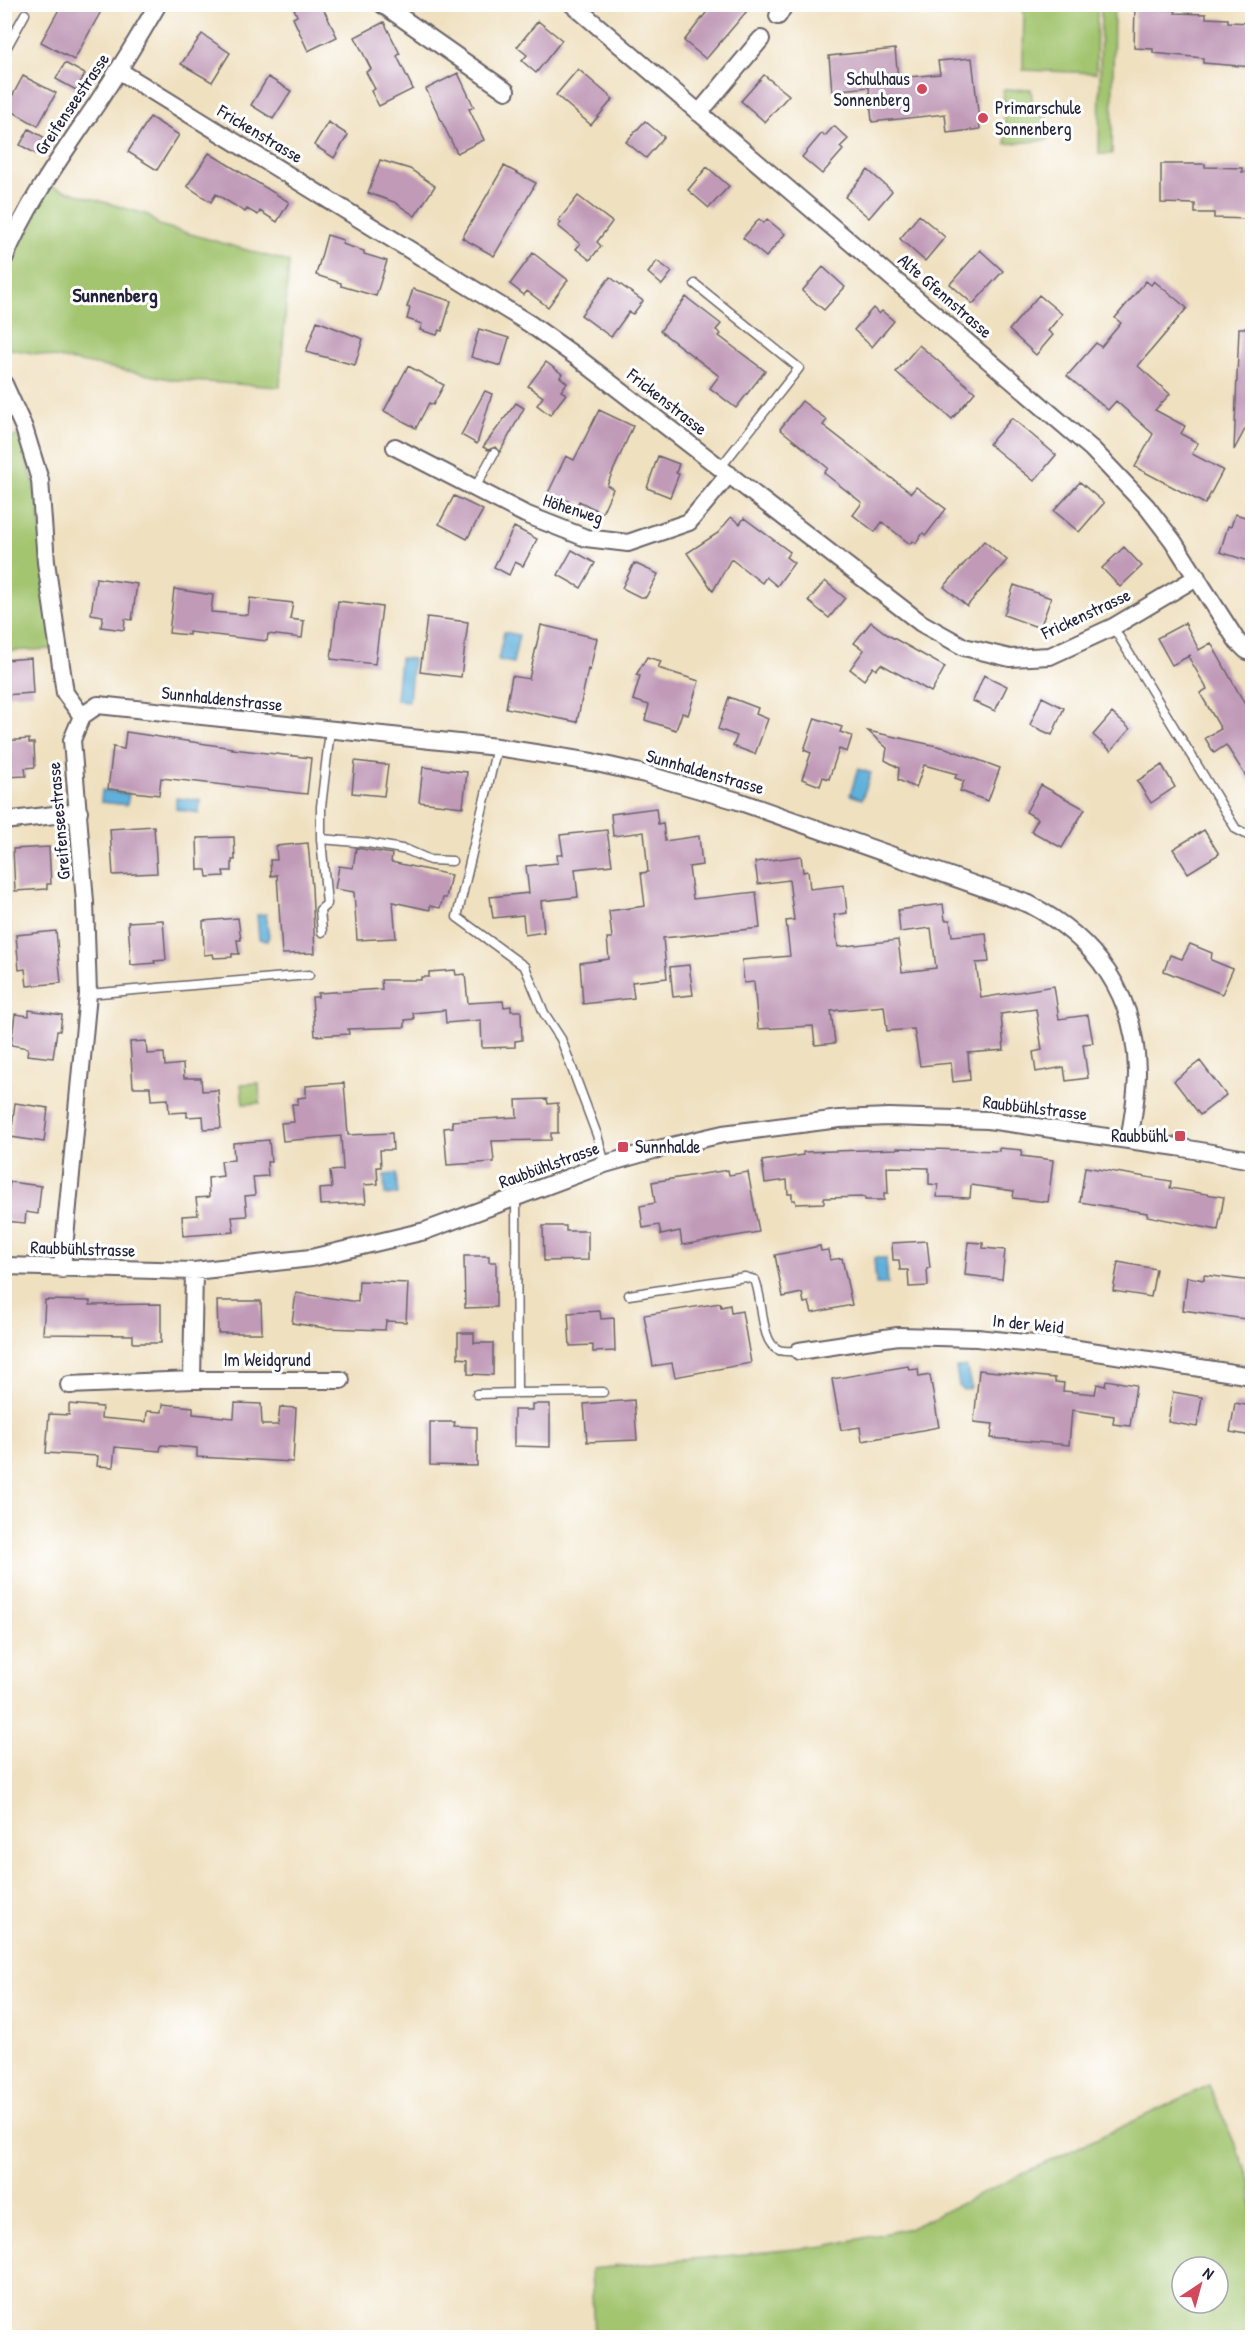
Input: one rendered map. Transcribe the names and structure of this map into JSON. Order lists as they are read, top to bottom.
{
  "streets": {
    "street": [
      "Greifenseestrasse",
      "Frickenstrasse",
      "Alte Gfennstrasse",
      "Höhenweg",
      "Sunnhaldenstrasse",
      "Raubbühlstrasse",
      "In der Weid",
      "Im Weidgrund"
    ]
  },
  "crossings": [
    ["Greifenseestrasse", "Frickenstrasse"],
    ["Greifenseestrasse", "Sunnhaldenstrasse"],
    ["Greifenseestrasse", "Raubbühlstrasse"],
    ["Frickenstrasse", "Alte Gfennstrasse"],
    ["Frickenstrasse", "Höhenweg"],
    ["Sunnhaldenstrasse", "Raubbühlstrasse"]
  ],
  "districts": ["Sunnenberg"],
  "places": {
    "other": ["Schulhaus Sonnenberg", "Primarschule Sonnenberg"],
    "transit": ["Raubbühl", "Sunnhalde"]
  },
  "north": "top right"
}
